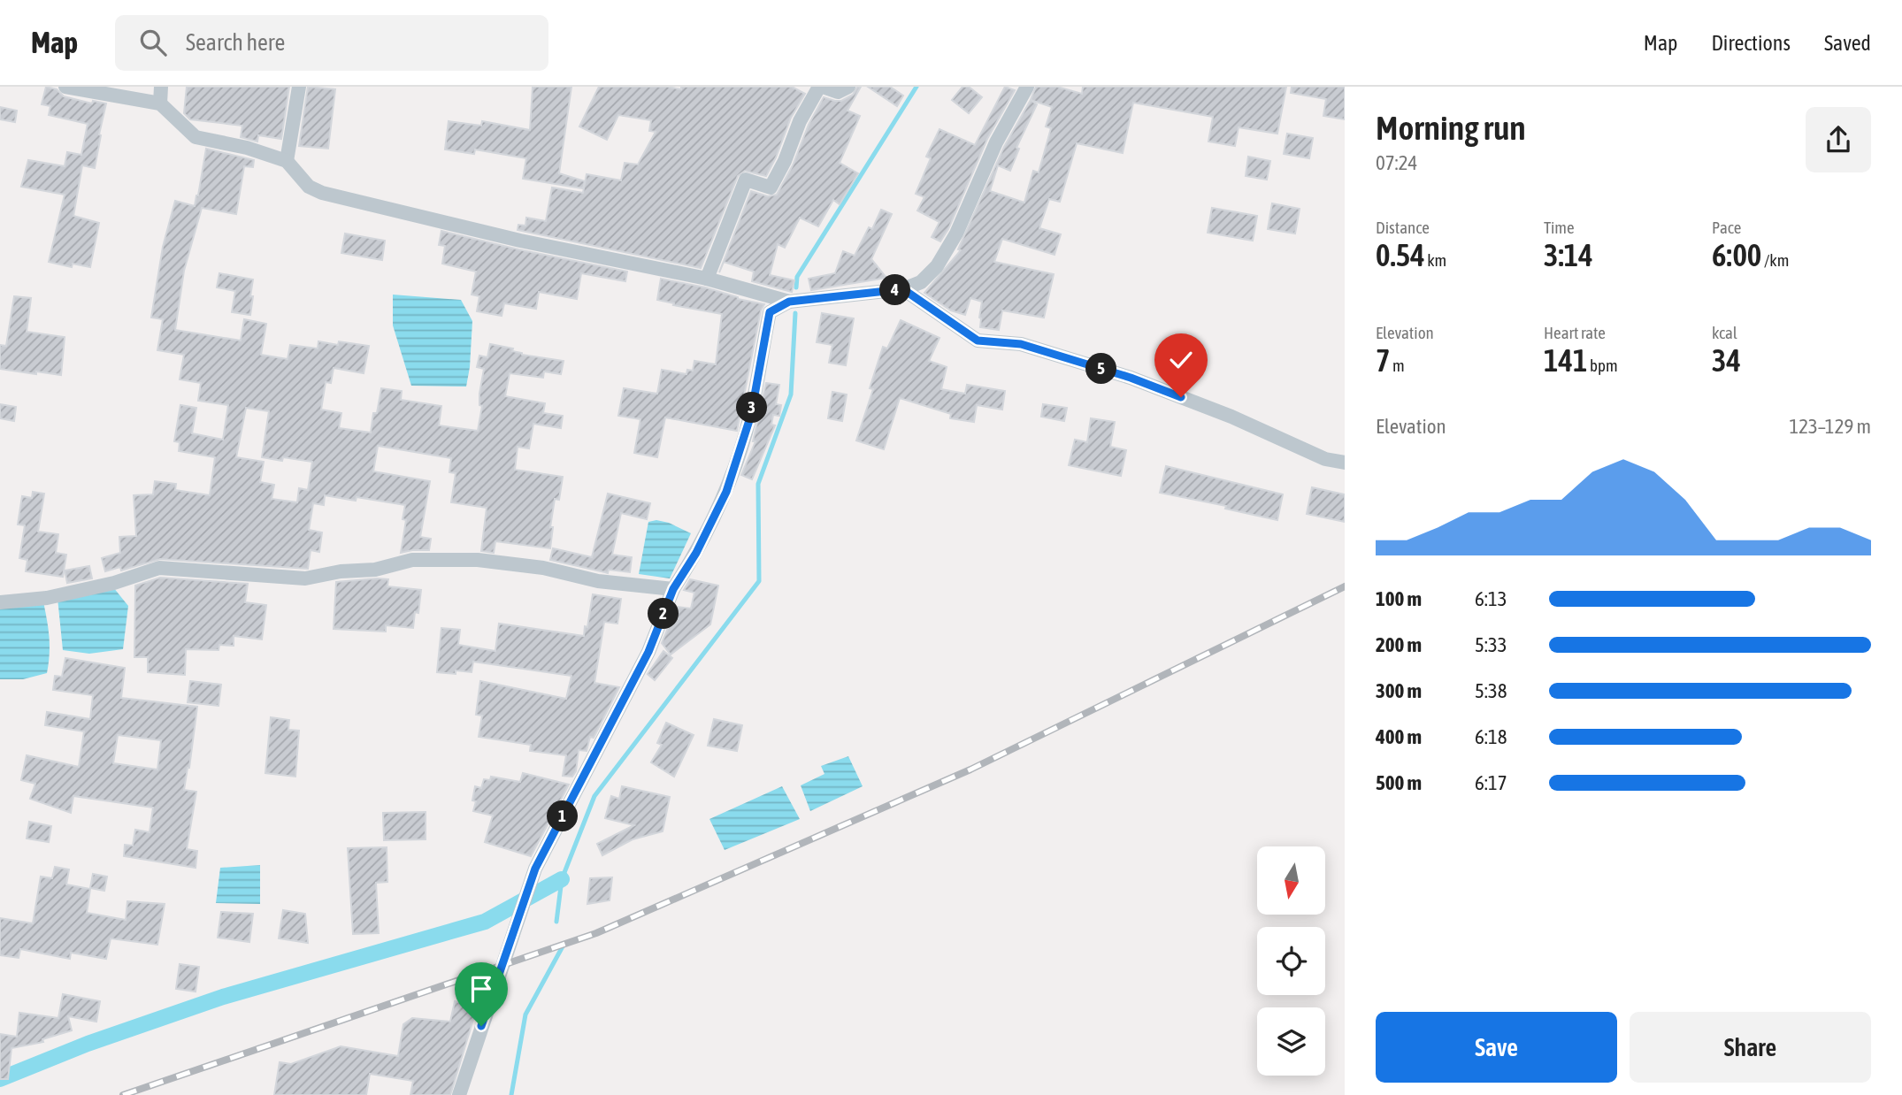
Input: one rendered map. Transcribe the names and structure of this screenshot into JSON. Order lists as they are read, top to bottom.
{
  "north": "bottom",
  "page": {
    "header": "Map",
    "search": "Search here",
    "nav": ["Map", "Directions", "Saved"],
    "heading": ["Morning run", "07:24"],
    "stats": [
      ["Distance", "0.54 km"],
      ["Time", "3:14"],
      ["Pace", "6:00 /km"],
      ["Elevation", "7 m"],
      ["Heart rate", "141 bpm"],
      ["kcal", "34"]
    ],
    "pins": [
      "4",
      "5",
      "3",
      "2",
      "1"
    ],
    "chart": ["Elevation", "123–129 m"],
    "list": [
      {
        "name": "100 m",
        "note": "6:13"
      },
      {
        "name": "200 m",
        "note": "5:33"
      },
      {
        "name": "300 m",
        "note": "5:38"
      },
      {
        "name": "400 m",
        "note": "6:18"
      },
      {
        "name": "500 m",
        "note": "6:17"
      }
    ],
    "buttons": ["Save", "Share"]
  }
}
